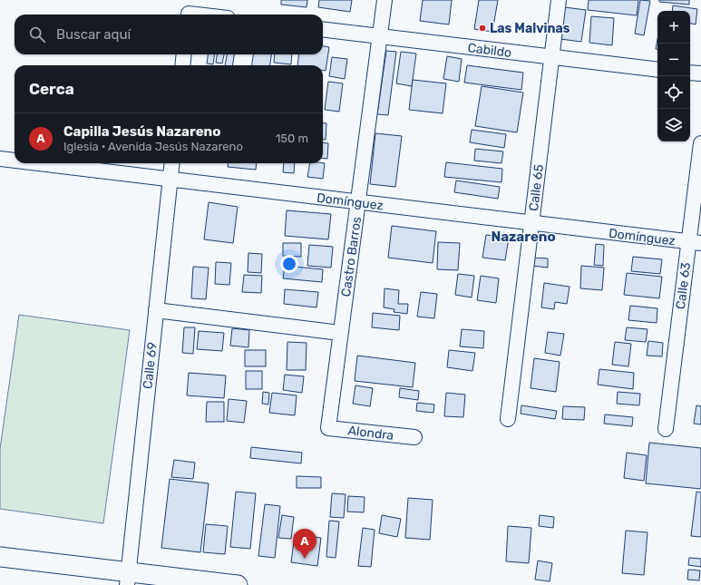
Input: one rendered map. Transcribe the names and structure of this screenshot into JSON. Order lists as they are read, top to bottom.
{
  "streets": {
    "street": [
      "Cabildo",
      "Calle 65",
      "Domínguez",
      "Castro Barros",
      "Calle 63",
      "Calle 69",
      "Alondra"
    ]
  },
  "crossings": [
    ["Cabildo", "Calle 65"],
    ["Cabildo", "Castro Barros"],
    ["Calle 65", "Domínguez"],
    ["Domínguez", "Castro Barros"],
    ["Domínguez", "Calle 63"],
    ["Domínguez", "Calle 69"],
    ["Castro Barros", "Alondra"]
  ],
  "districts": ["Nazareno"],
  "places": ["Las Malvinas"],
  "page": {
    "map_buttons": ["+", "−"],
    "search": "Buscar aquí",
    "heading": "Cerca",
    "list": [
      {
        "mark": "A",
        "name": "Capilla Jesús Nazareno",
        "note": "Iglesia · Avenida Jesús Nazareno",
        "value": "150 m"
      }
    ],
    "pins": "A"
  }
}
